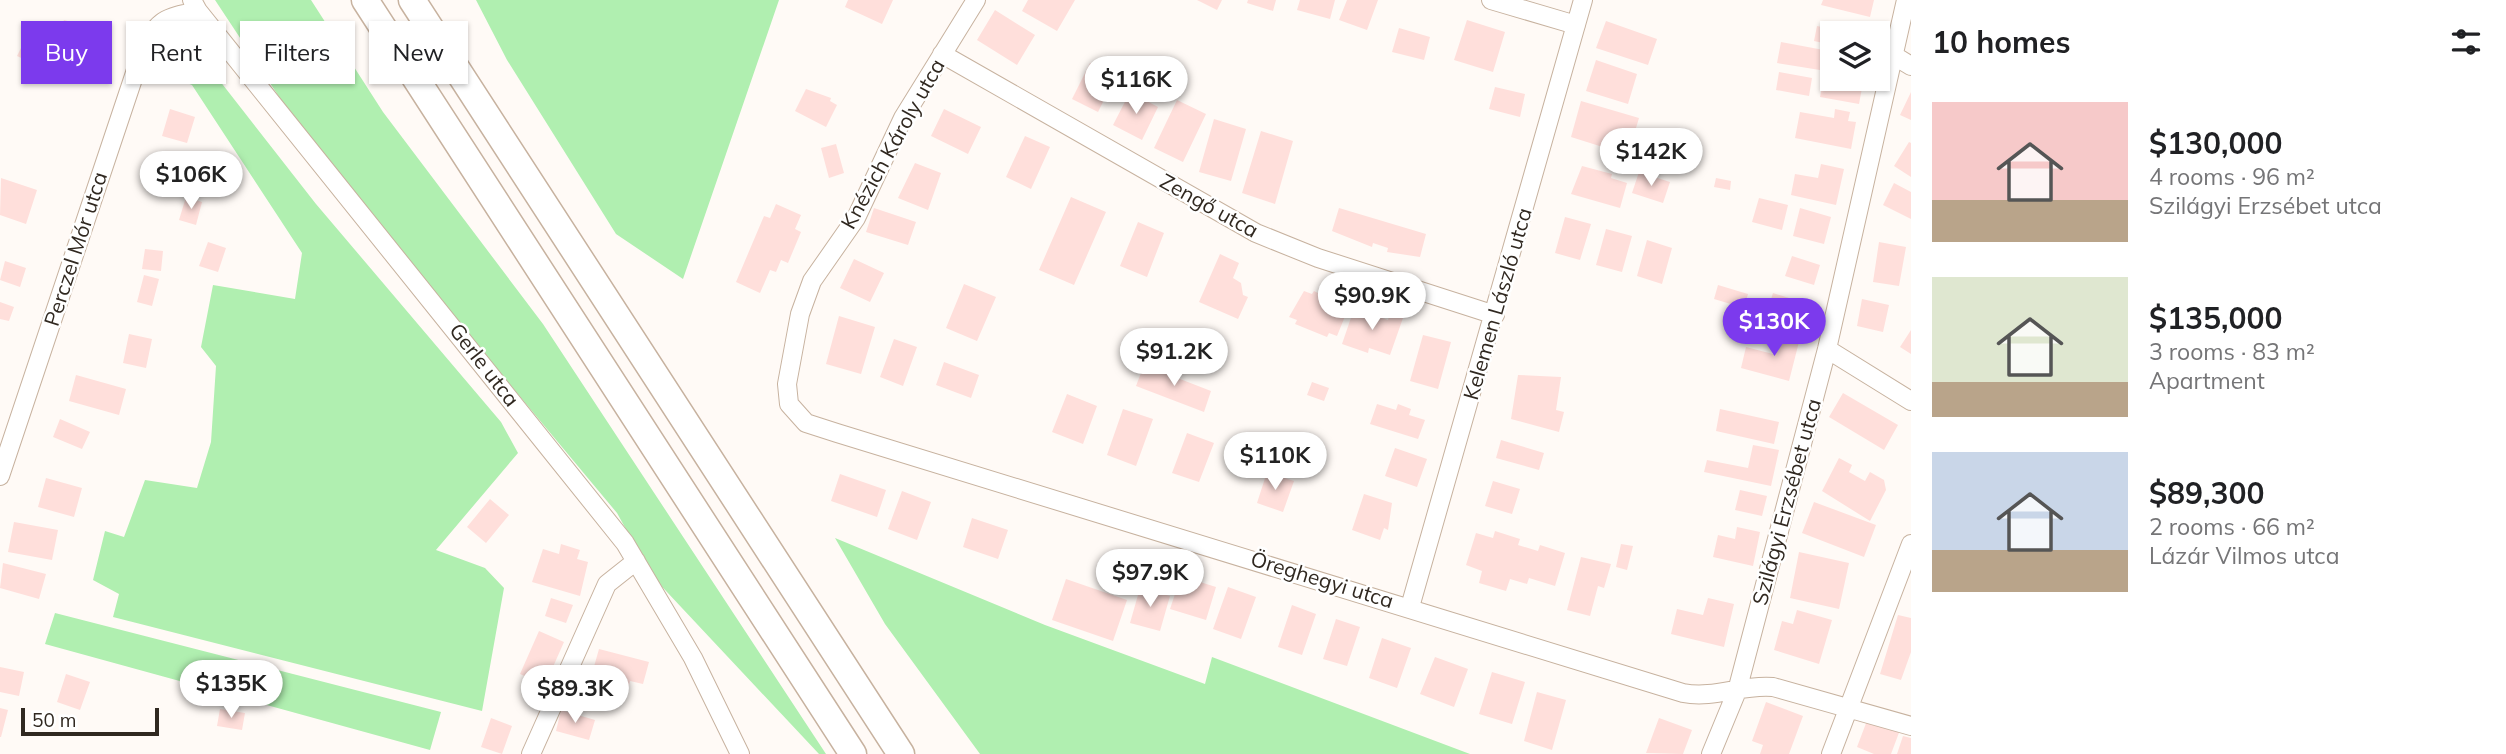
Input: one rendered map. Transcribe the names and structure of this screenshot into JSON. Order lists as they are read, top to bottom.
{
  "streets": {
    "street": [
      "Knézich Károly utca",
      "Zengő utca",
      "Perczel Mór utca",
      "Kelemen László utca",
      "Gerle utca",
      "Szilágyi Erzsébet utca",
      "Öreghegyi utca"
    ]
  },
  "crossings": [
    ["Knézich Károly utca", "Zengő utca"],
    ["Knézich Károly utca", "Öreghegyi utca"],
    ["Zengő utca", "Kelemen László utca"],
    ["Perczel Mór utca", "Gerle utca"],
    ["Kelemen László utca", "Öreghegyi utca"],
    ["Szilágyi Erzsébet utca", "Öreghegyi utca"]
  ],
  "scale_bar": "50 m",
  "page": {
    "heading": "10 homes",
    "chip": [
      "Buy",
      "Rent",
      "Filters",
      "New"
    ],
    "price": [
      "$116K",
      "$142K",
      "$106K",
      "$90.9K",
      "$130K",
      "$91.2K",
      "$110K",
      "$97.9K",
      "$135K",
      "$89.3K"
    ],
    "list": [
      {
        "name": "$130,000",
        "note": "4 rooms · 96 m² · Szilágyi Erzsébet utca"
      },
      {
        "name": "$135,000",
        "note": "3 rooms · 83 m² · Apartment"
      },
      {
        "name": "$89,300",
        "note": "2 rooms · 66 m² · Lázár Vilmos utca"
      }
    ],
    "scale": "50 m"
  }
}
